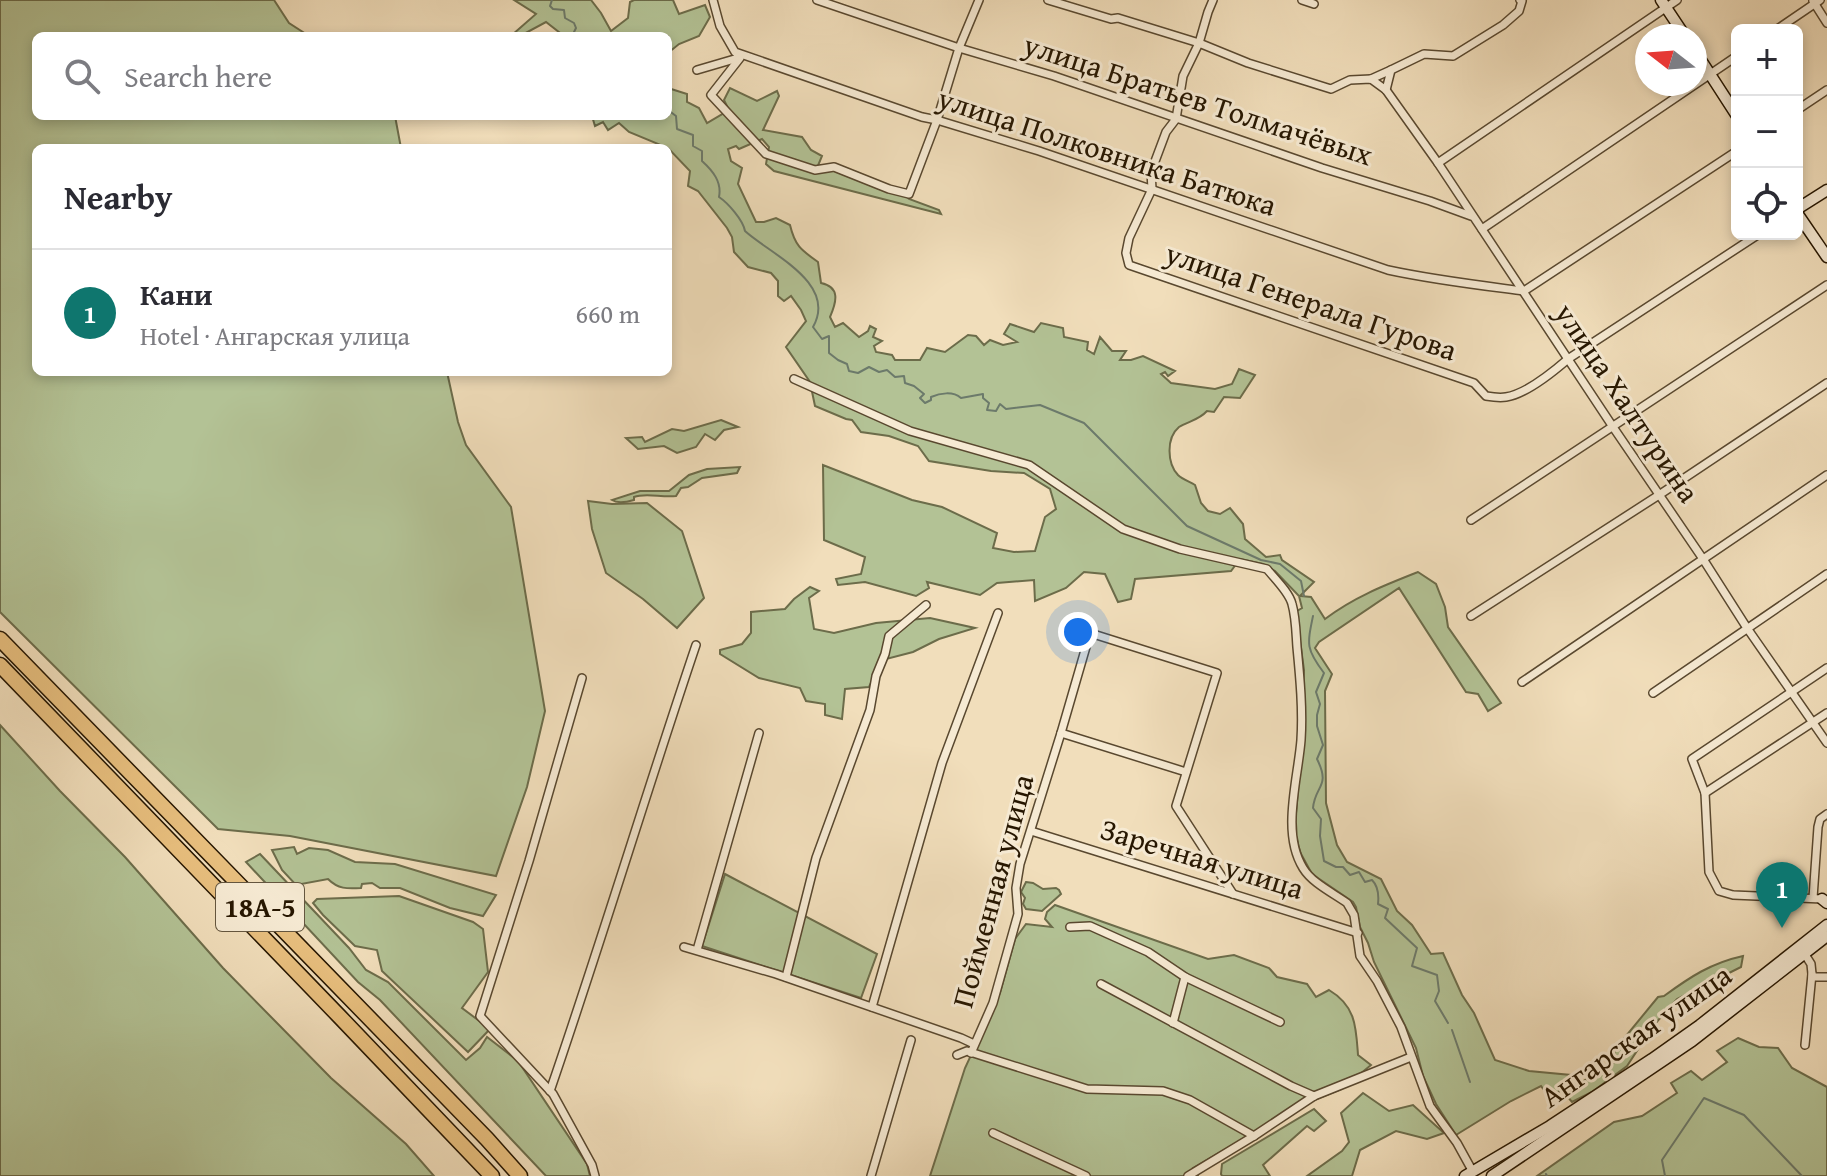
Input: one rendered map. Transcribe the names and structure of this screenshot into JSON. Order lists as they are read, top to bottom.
{
  "streets": {
    "highway": ["18А-5"],
    "main road": ["Ангарская улица"],
    "street": [
      "улица Братьев Толмачёвых",
      "улица Полковника Батюка",
      "улица Генерала Гурова",
      "улица Халтурина",
      "Заречная улица",
      "Пойменная улица"
    ]
  },
  "crossings": [
    ["улица Братьев Толмачёвых", "улица Халтурина"],
    ["улица Полковника Батюка", "улица Генерала Гурова"],
    ["улица Полковника Батюка", "улица Халтурина"],
    ["улица Генерала Гурова", "улица Халтурина"],
    ["Заречная улица", "Пойменная улица"]
  ],
  "north": "left",
  "page": {
    "map_buttons": ["+", "−"],
    "search": "Search here",
    "heading": "Nearby",
    "list": [
      {
        "mark": "1",
        "name": "Кани",
        "note": "Hotel · Ангарская улица",
        "value": "660 m"
      }
    ],
    "pins": "1"
  }
}
